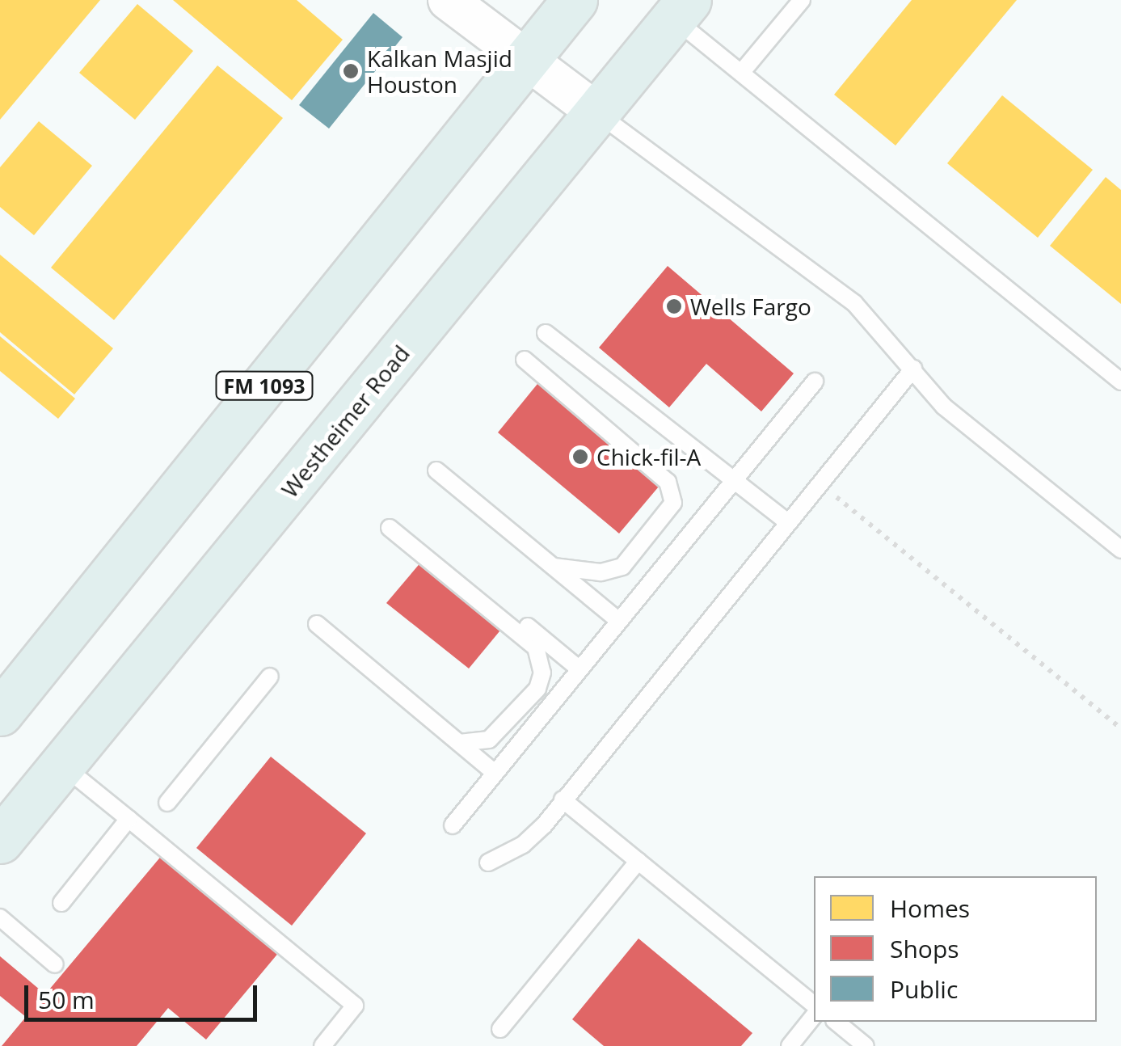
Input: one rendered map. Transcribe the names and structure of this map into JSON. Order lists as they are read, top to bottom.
{
  "streets": {
    "main road": ["FM 1093", "Westheimer Road"]
  },
  "places": ["Kalkan Masjid Houston", "Wells Fargo", "Chick-fil-A"],
  "legend": ["Homes", "Shops", "Public"],
  "scale_bar": "50 m"
}
